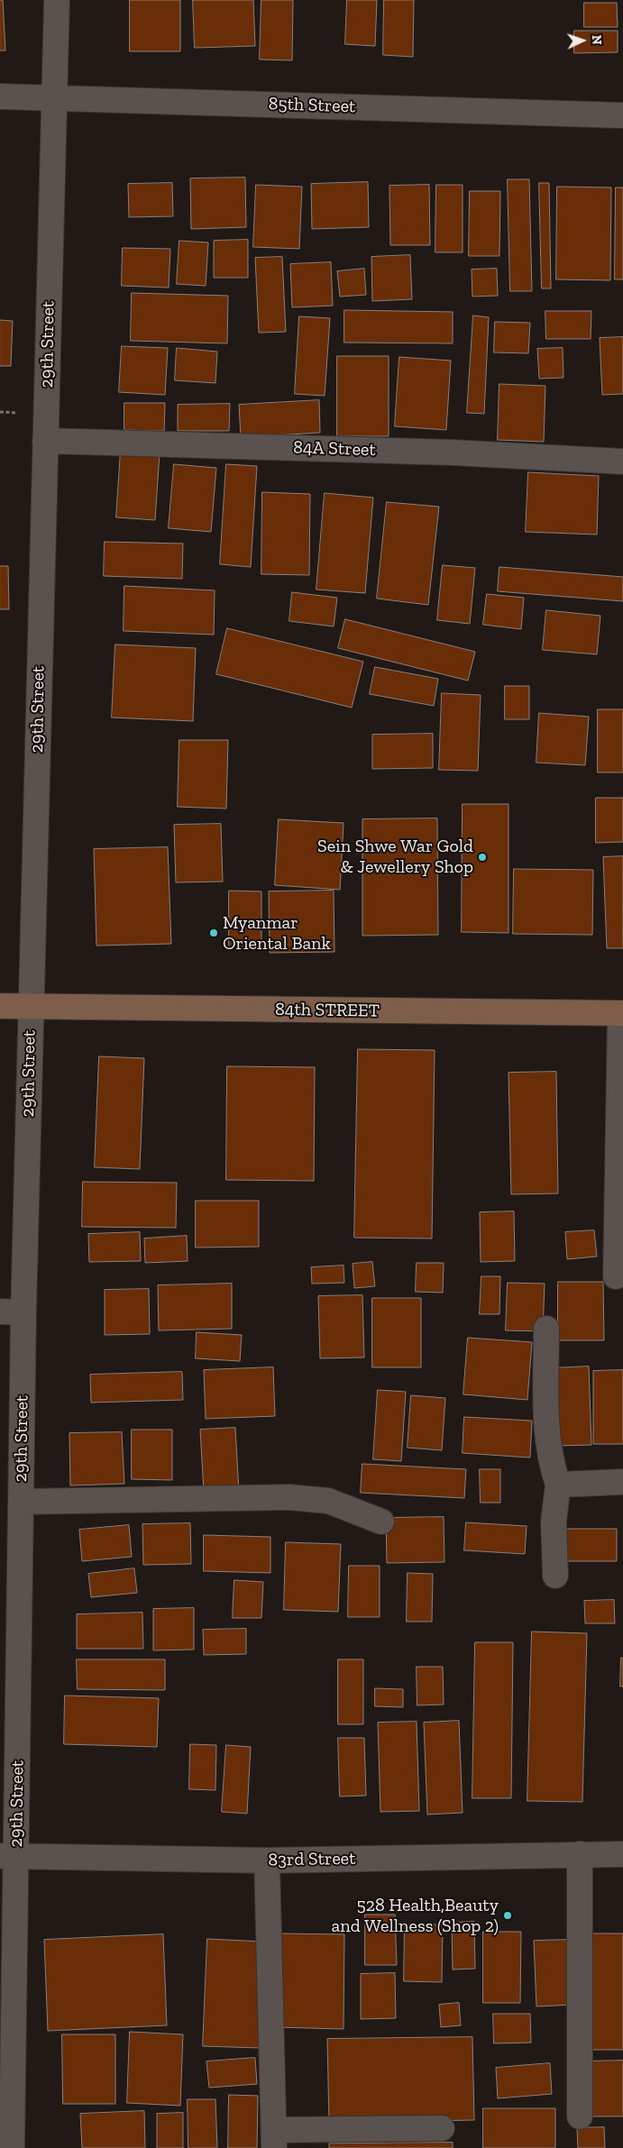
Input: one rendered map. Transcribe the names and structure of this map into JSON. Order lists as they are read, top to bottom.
{
  "streets": {
    "main road": ["84th STREET"],
    "street": [
      "85th Street",
      "29th Street",
      "84A Street",
      "83rd Street"
    ]
  },
  "crossings": [
    ["85th Street", "29th Street"],
    ["29th Street", "84A Street"],
    ["29th Street", "84th STREET"],
    ["29th Street", "83rd Street"]
  ],
  "places": ["Sein Shwe War Gold & Jewellery Shop", "Myanmar Oriental Bank", "528 Health,Beauty and Wellness (Shop 2)"],
  "north": "right"
}
